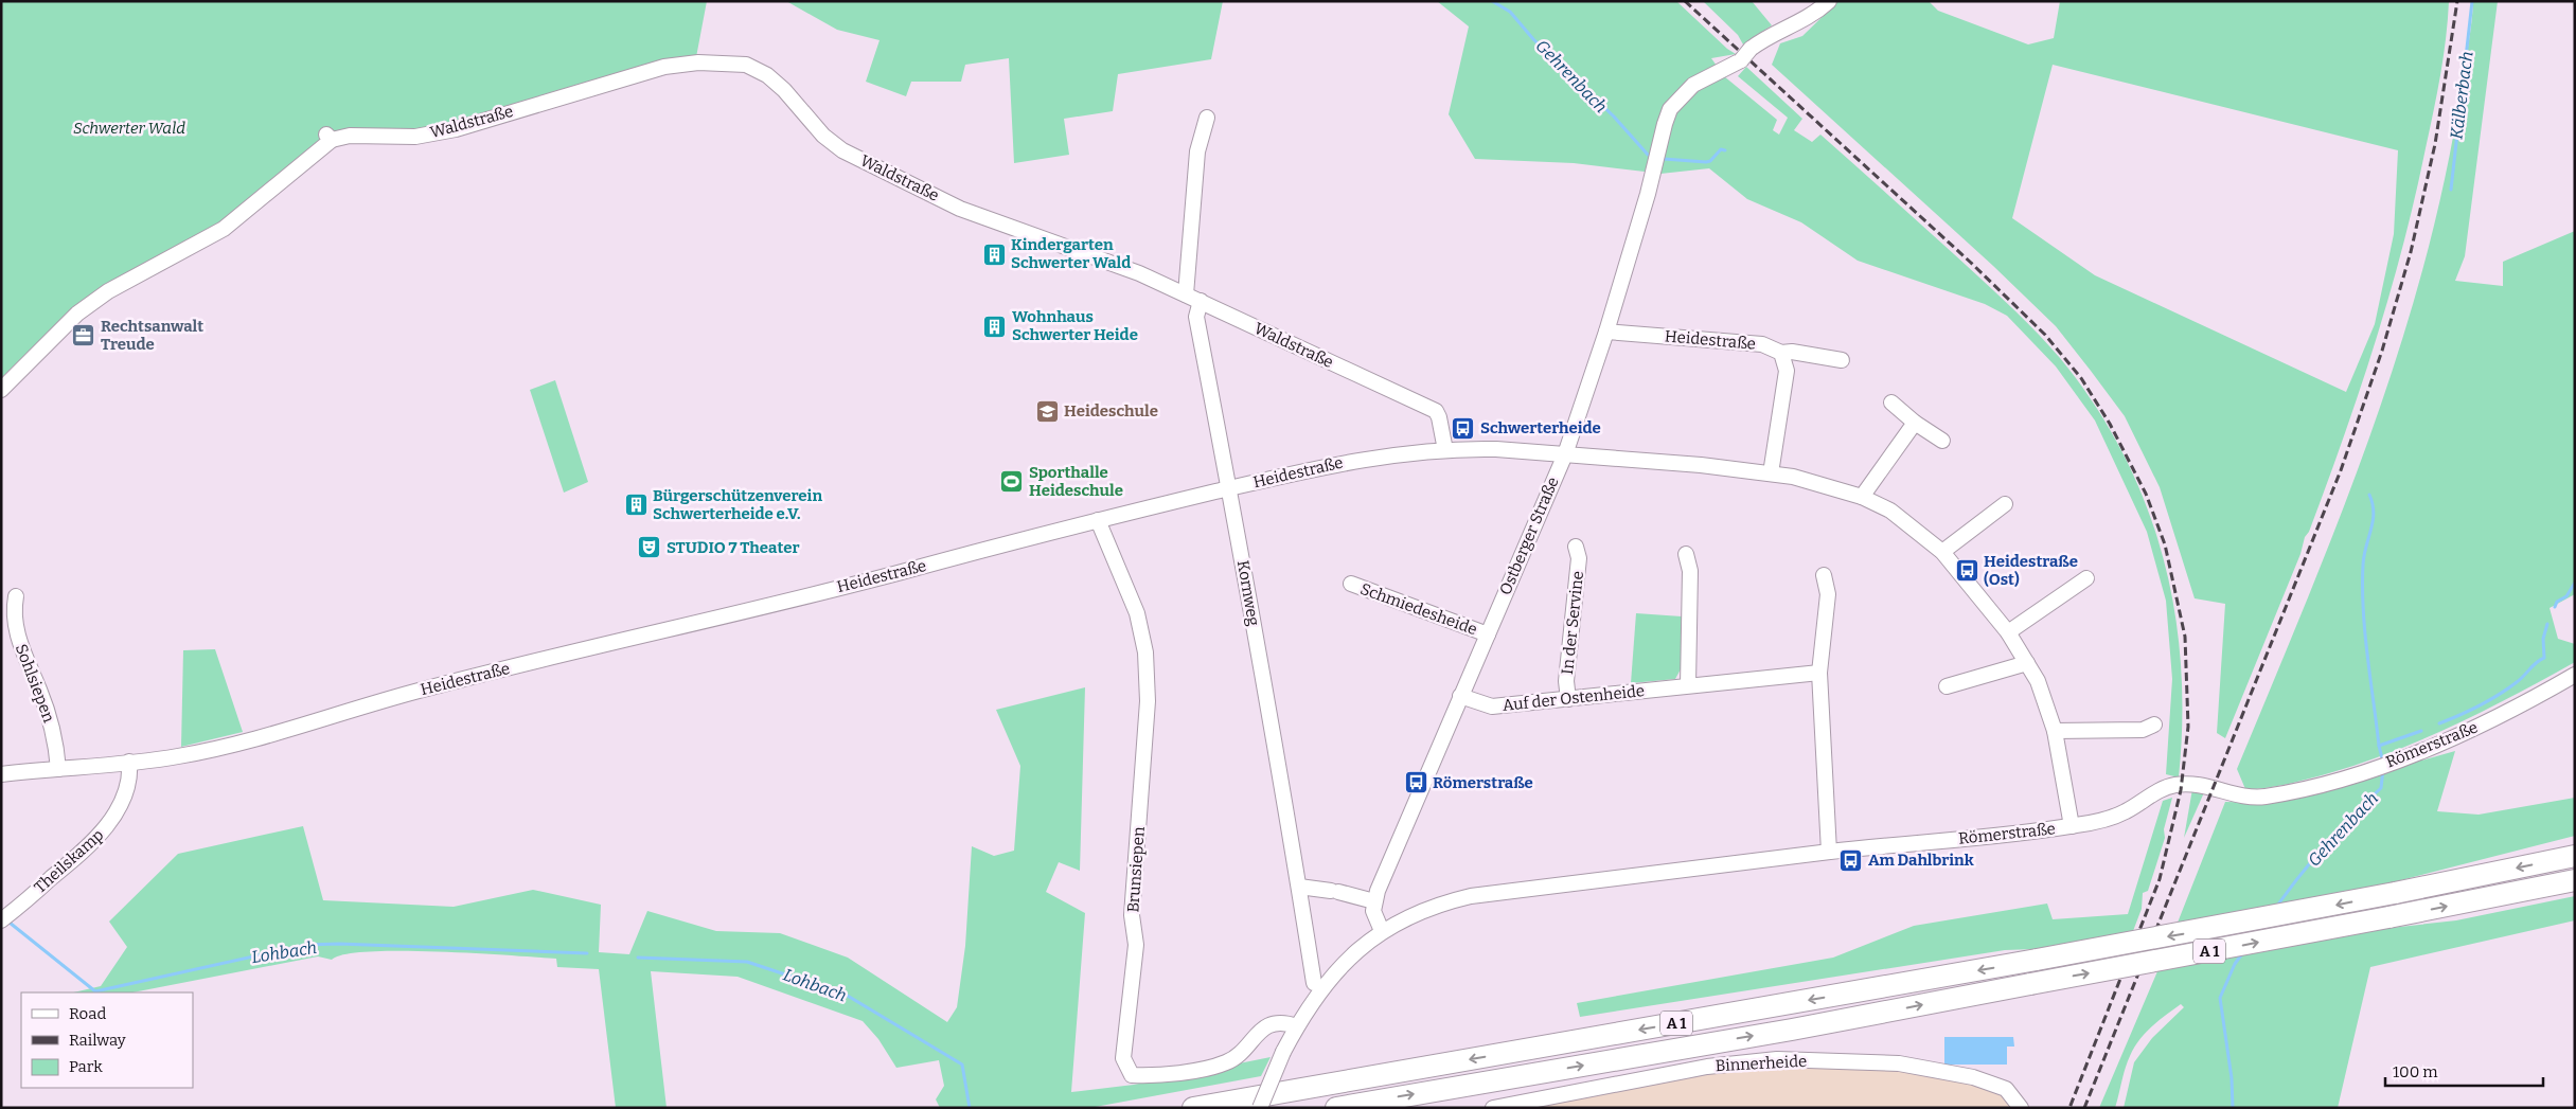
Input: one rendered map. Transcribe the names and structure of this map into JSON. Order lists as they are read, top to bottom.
{
  "streets": {
    "highway": ["A 1"],
    "street": [
      "Waldstraße",
      "Heidestraße",
      "Ostberger Straße",
      "Kornweg",
      "Schmiedesheide",
      "In der Servine",
      "Sohlsiepen",
      "Auf der Ostenheide",
      "Römerstraße",
      "Theilskamp",
      "Brunsiepen",
      "Binnerheide"
    ]
  },
  "crossings": [
    ["Waldstraße", "Heidestraße"],
    ["Waldstraße", "Kornweg"],
    ["Heidestraße", "Ostberger Straße"],
    ["Heidestraße", "Kornweg"],
    ["Heidestraße", "Sohlsiepen"],
    ["Heidestraße", "Römerstraße"],
    ["Heidestraße", "Theilskamp"],
    ["Heidestraße", "Brunsiepen"],
    ["Ostberger Straße", "Schmiedesheide"],
    ["Ostberger Straße", "Auf der Ostenheide"],
    ["In der Servine", "Auf der Ostenheide"]
  ],
  "water": ["Gehrenbach", "Kälberbach", "Lohbach"],
  "parks": ["Schwerter Wald"],
  "places": {
    "building": ["Kindergarten Schwerter Wald", "Wohnhaus Schwerter Heide", "Bürgerschützenverein Schwerterheide e.V."],
    "office": ["Rechtsanwalt Treude"],
    "school or university": ["Heideschule"],
    "bus stop": [
      "Schwerterheide",
      "Heidestraße (Ost)",
      "Römerstraße",
      "Am Dahlbrink"
    ],
    "sports": ["Sporthalle Heideschule"],
    "theatre": ["STUDIO 7 Theater"]
  },
  "legend": ["Road", "Railway", "Park"],
  "scale_bar": "100 m"
}
